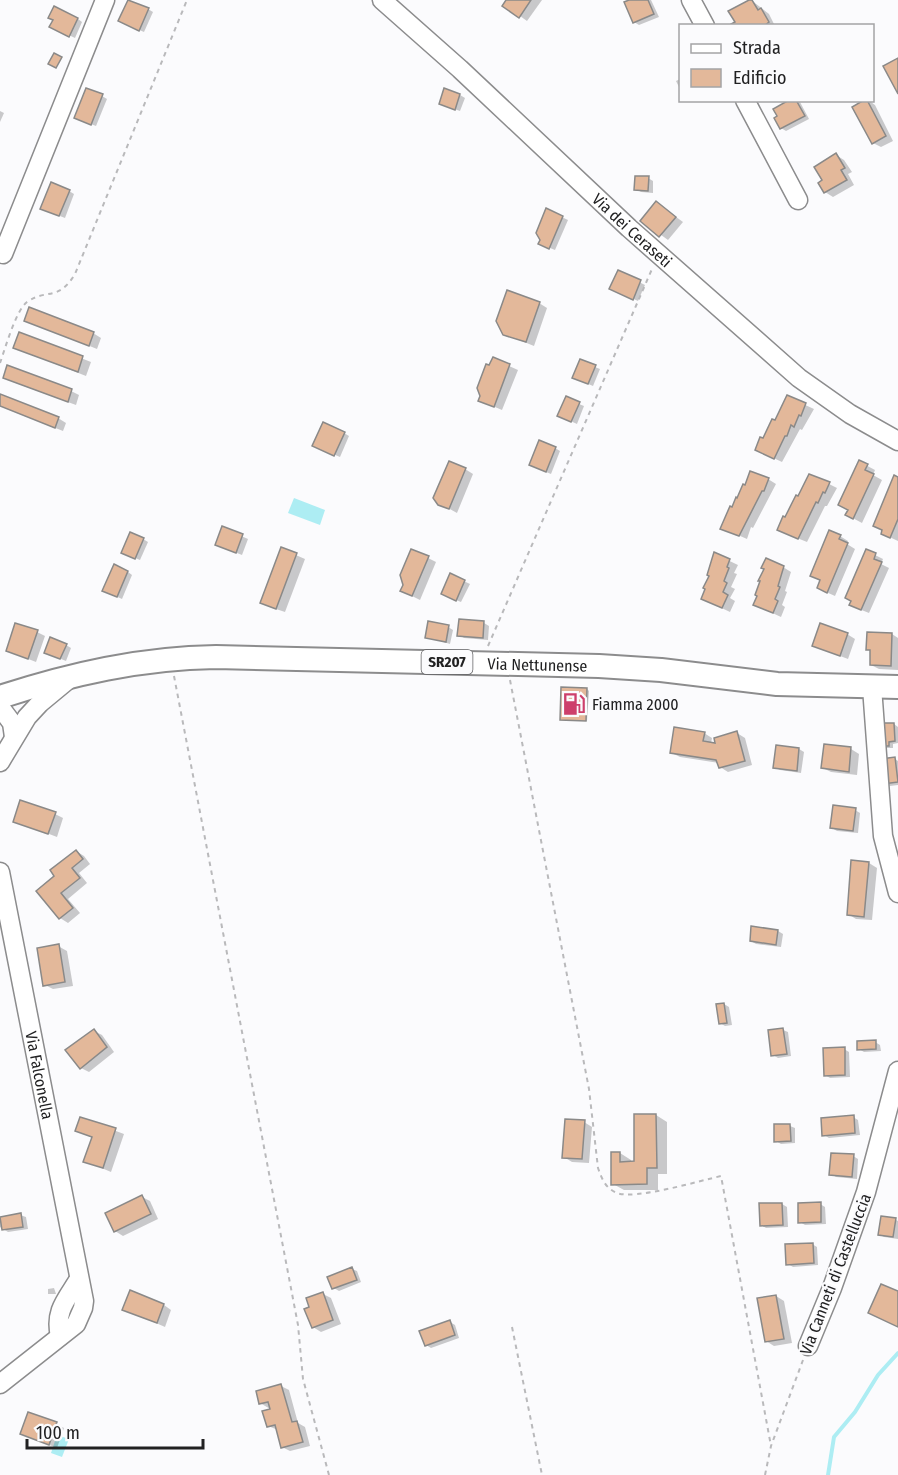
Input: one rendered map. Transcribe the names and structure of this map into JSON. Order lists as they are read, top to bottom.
{
  "streets": {
    "main road": ["SR207", "Via Nettunense"],
    "street": ["Via dei Ceraseti", "Via Falconella", "Via Canneti di Castelluccia"]
  },
  "places": {
    "fuel station": ["Fiamma 2000"]
  },
  "legend": ["Strada", "Edificio"],
  "scale_bar": "100 m"
}
